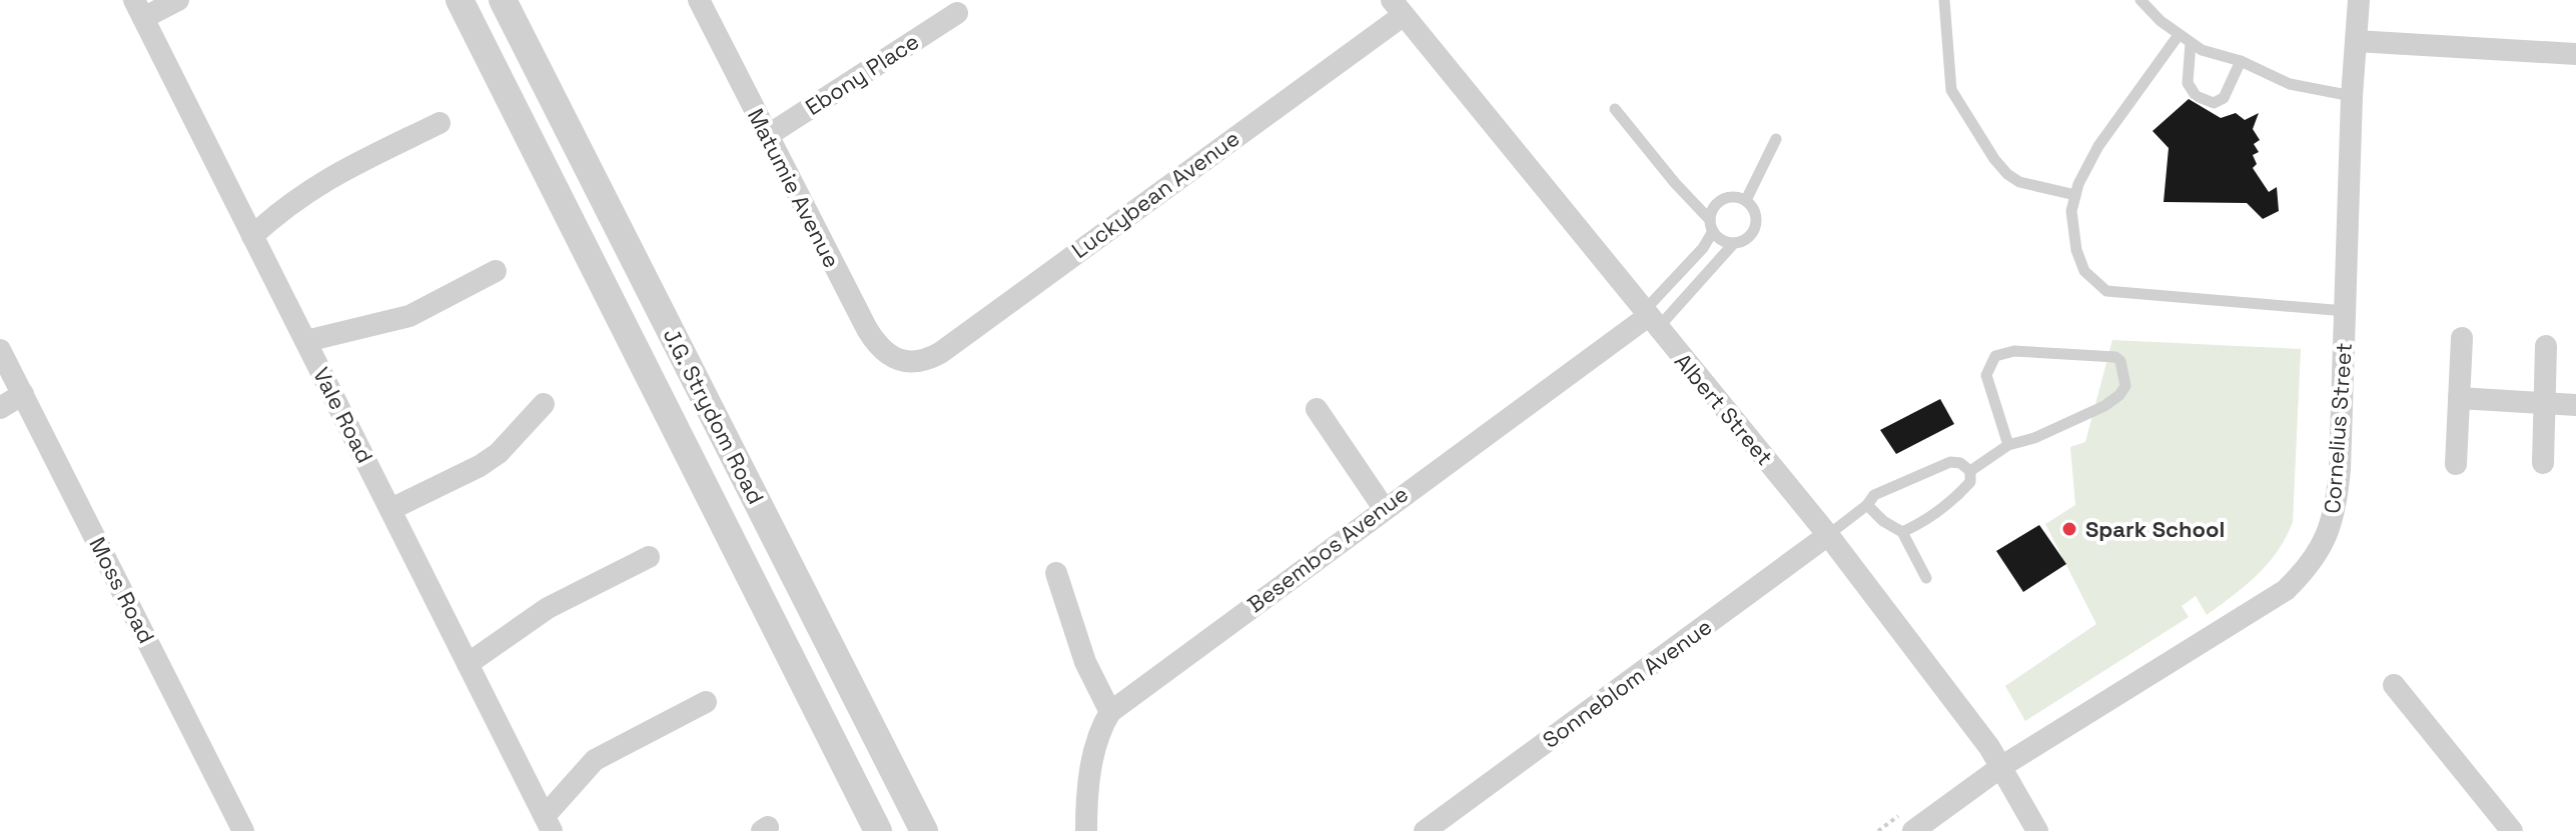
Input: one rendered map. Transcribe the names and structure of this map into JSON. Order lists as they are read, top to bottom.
{
  "streets": {
    "street": [
      "Ebony Place",
      "Matumie Avenue",
      "Luckybean Avenue",
      "Albert Street",
      "Vale Road",
      "J.G. Strydom Road",
      "Cornelius Street",
      "Besembos Avenue",
      "Moss Road",
      "Sonneblom Avenue"
    ]
  },
  "crossings": [
    ["Ebony Place", "Matumie Avenue"],
    ["Matumie Avenue", "Luckybean Avenue"],
    ["Luckybean Avenue", "Albert Street"],
    ["Albert Street", "Cornelius Street"],
    ["Albert Street", "Besembos Avenue"],
    ["Albert Street", "Sonneblom Avenue"]
  ],
  "places": ["Spark School"]
}
